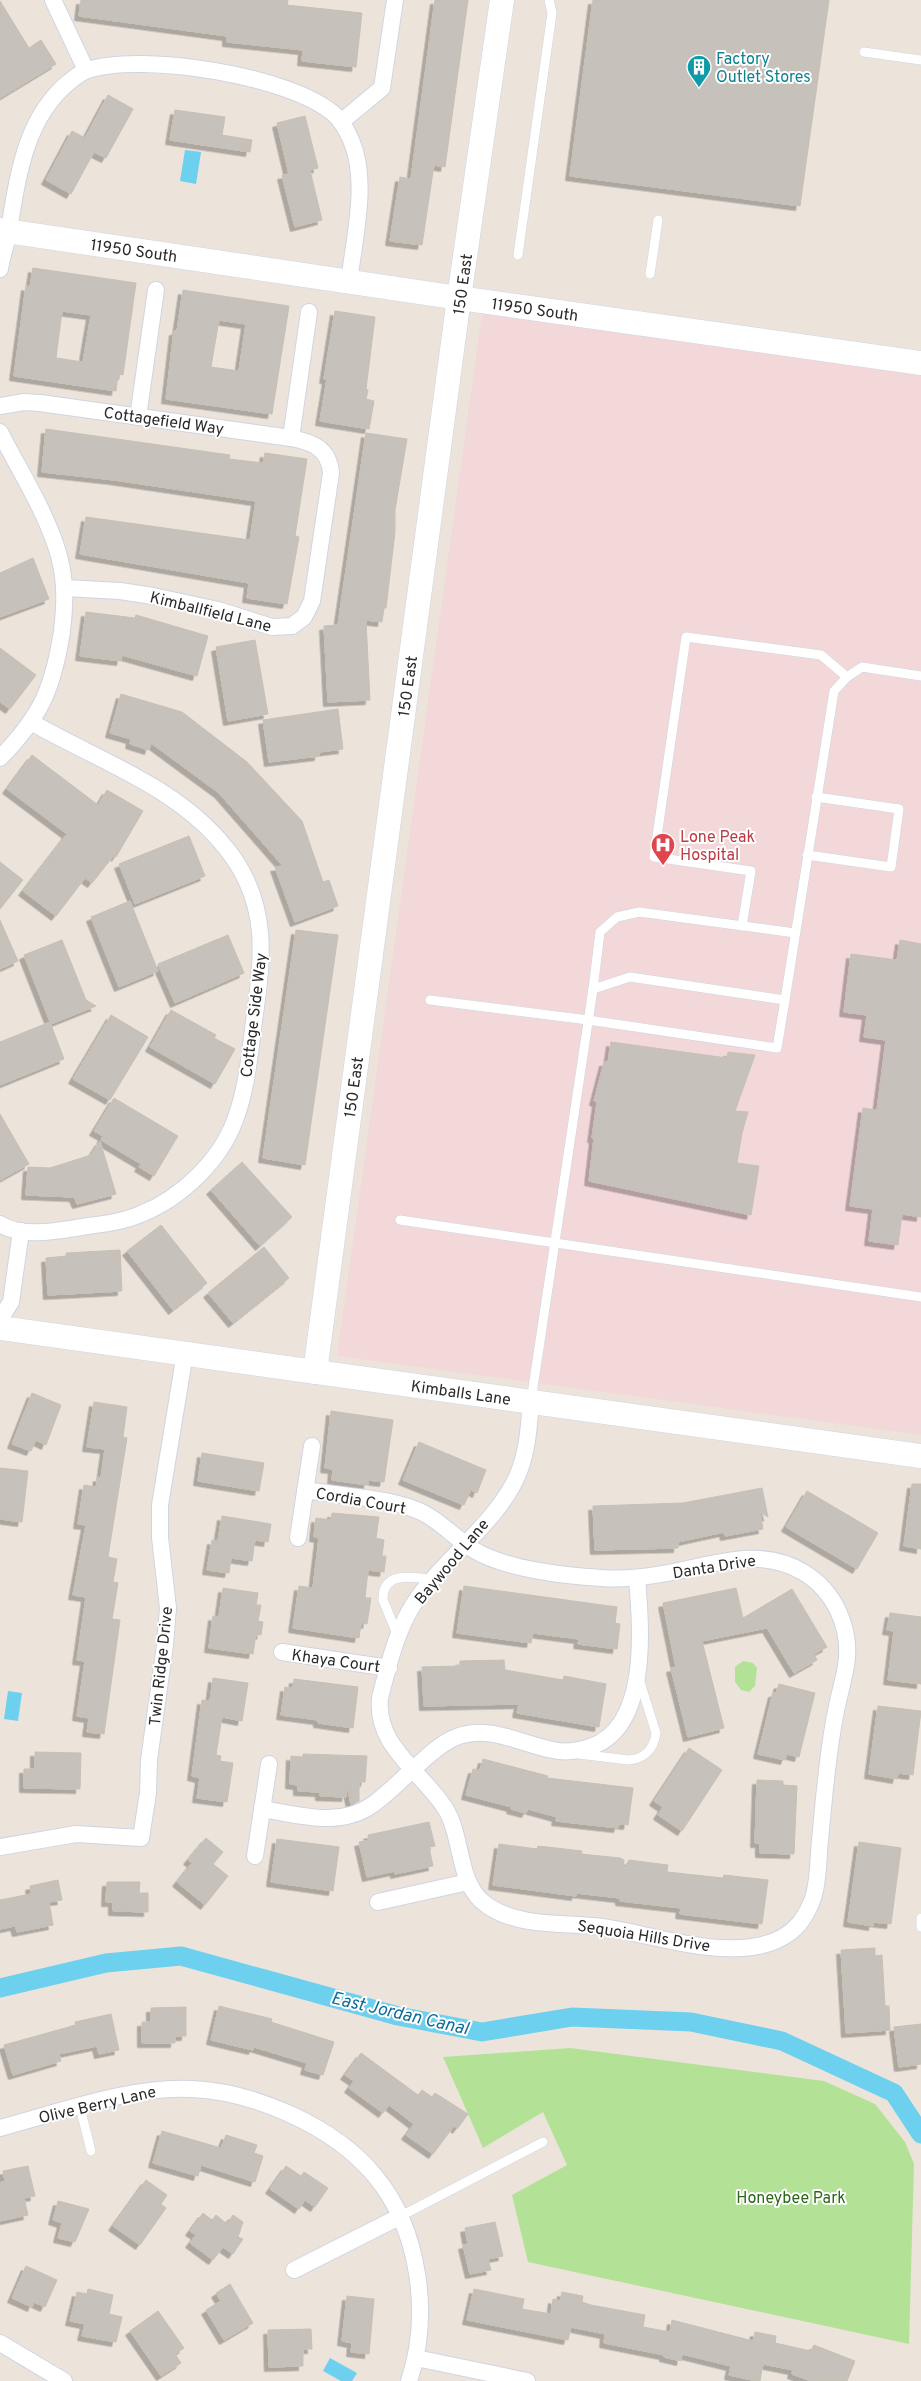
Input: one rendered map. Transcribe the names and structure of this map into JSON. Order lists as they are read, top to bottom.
{
  "streets": {
    "street": [
      "11950 South",
      "150 East",
      "Cottagefield Way",
      "Kimballfield Lane",
      "Cottage Side Way",
      "Kimballs Lane",
      "Cordia Court",
      "Baywood Lane",
      "Danta Drive",
      "Khaya Court",
      "Twin Ridge Drive",
      "Sequoia Hills Drive",
      "Olive Berry Lane"
    ]
  },
  "crossings": [
    ["11950 South", "150 East"],
    ["150 East", "Kimballs Lane"],
    ["Cottagefield Way", "Kimballfield Lane"],
    ["Kimballs Lane", "Baywood Lane"],
    ["Kimballs Lane", "Twin Ridge Drive"],
    ["Cordia Court", "Baywood Lane"],
    ["Cordia Court", "Danta Drive"],
    ["Baywood Lane", "Danta Drive"],
    ["Baywood Lane", "Khaya Court"],
    ["Baywood Lane", "Sequoia Hills Drive"],
    ["Danta Drive", "Sequoia Hills Drive"]
  ],
  "water": ["East Jordan Canal"],
  "parks": ["Honeybee Park"],
  "places": {
    "building": ["Factory Outlet Stores"],
    "hospital": ["Lone Peak Hospital"]
  }
}
